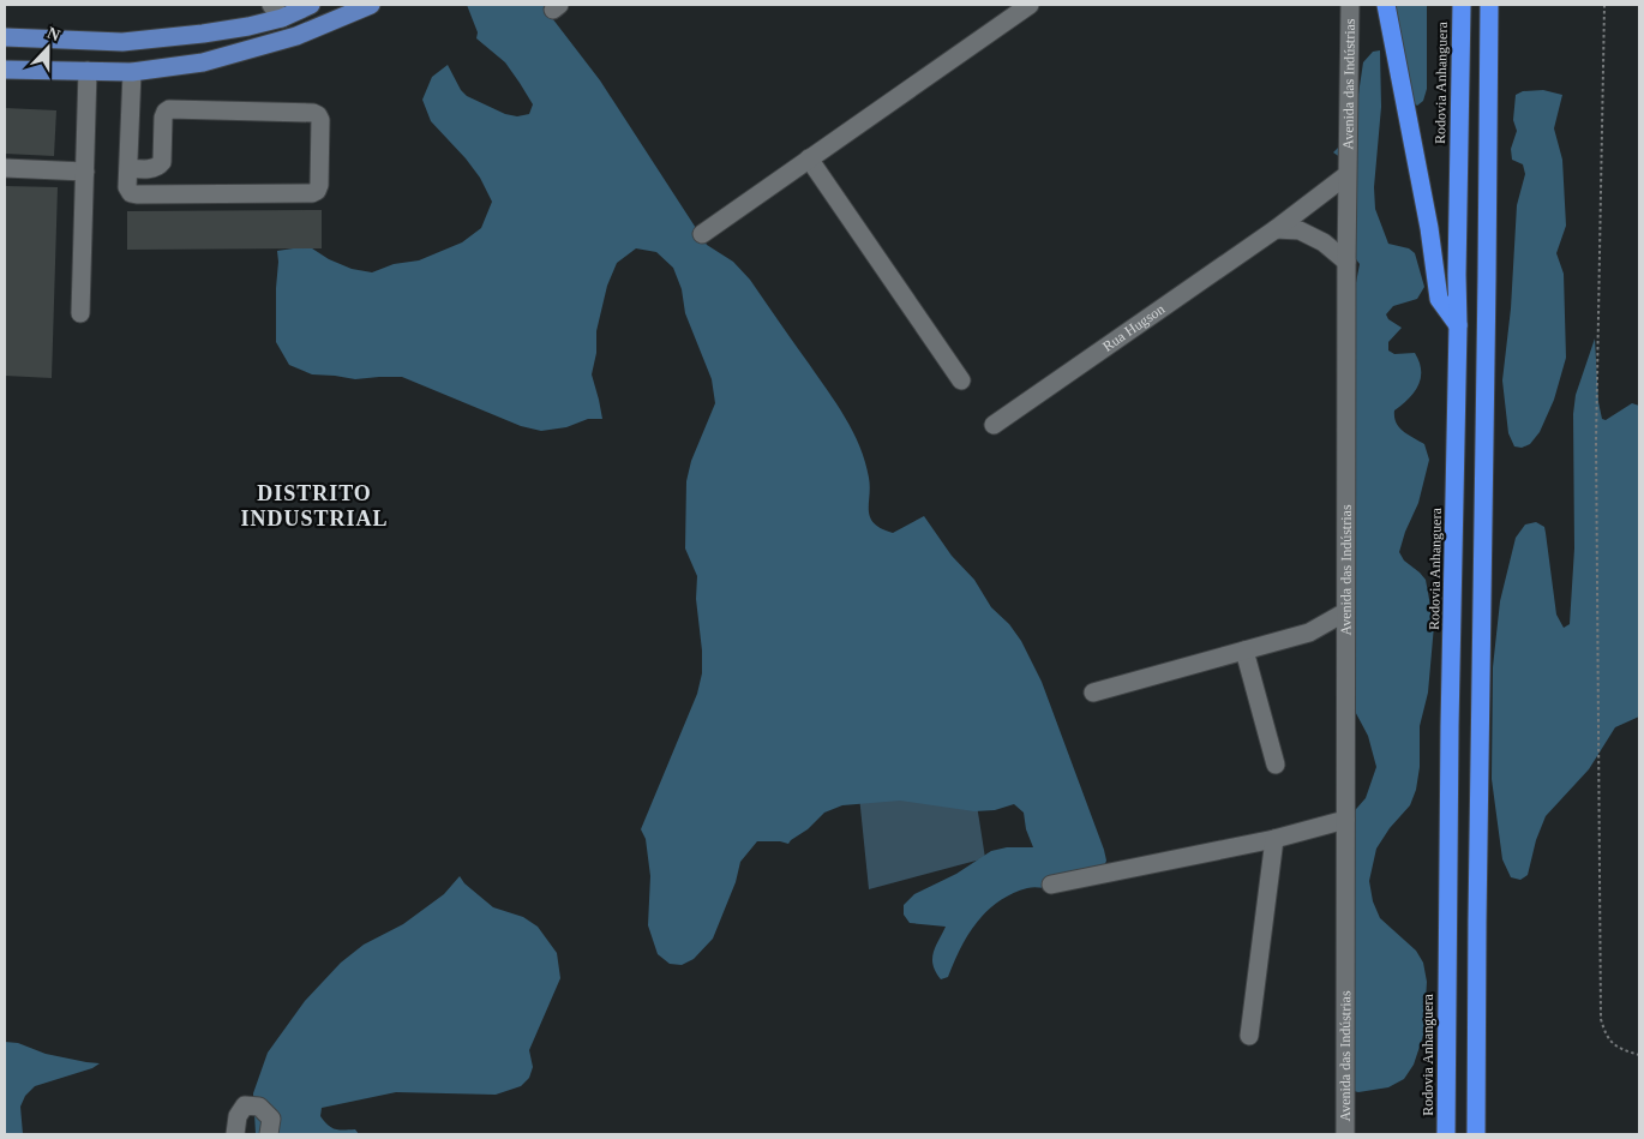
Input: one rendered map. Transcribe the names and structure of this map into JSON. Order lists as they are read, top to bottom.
{
  "streets": {
    "highway": ["Rodovia Anhanguera"],
    "street": ["Avenida das Indústrias", "Rua Hugson"]
  },
  "crossings": [
    ["Avenida das Indústrias", "Rua Hugson"]
  ],
  "districts": ["DISTRITO INDUSTRIAL"],
  "north": "top"
}
